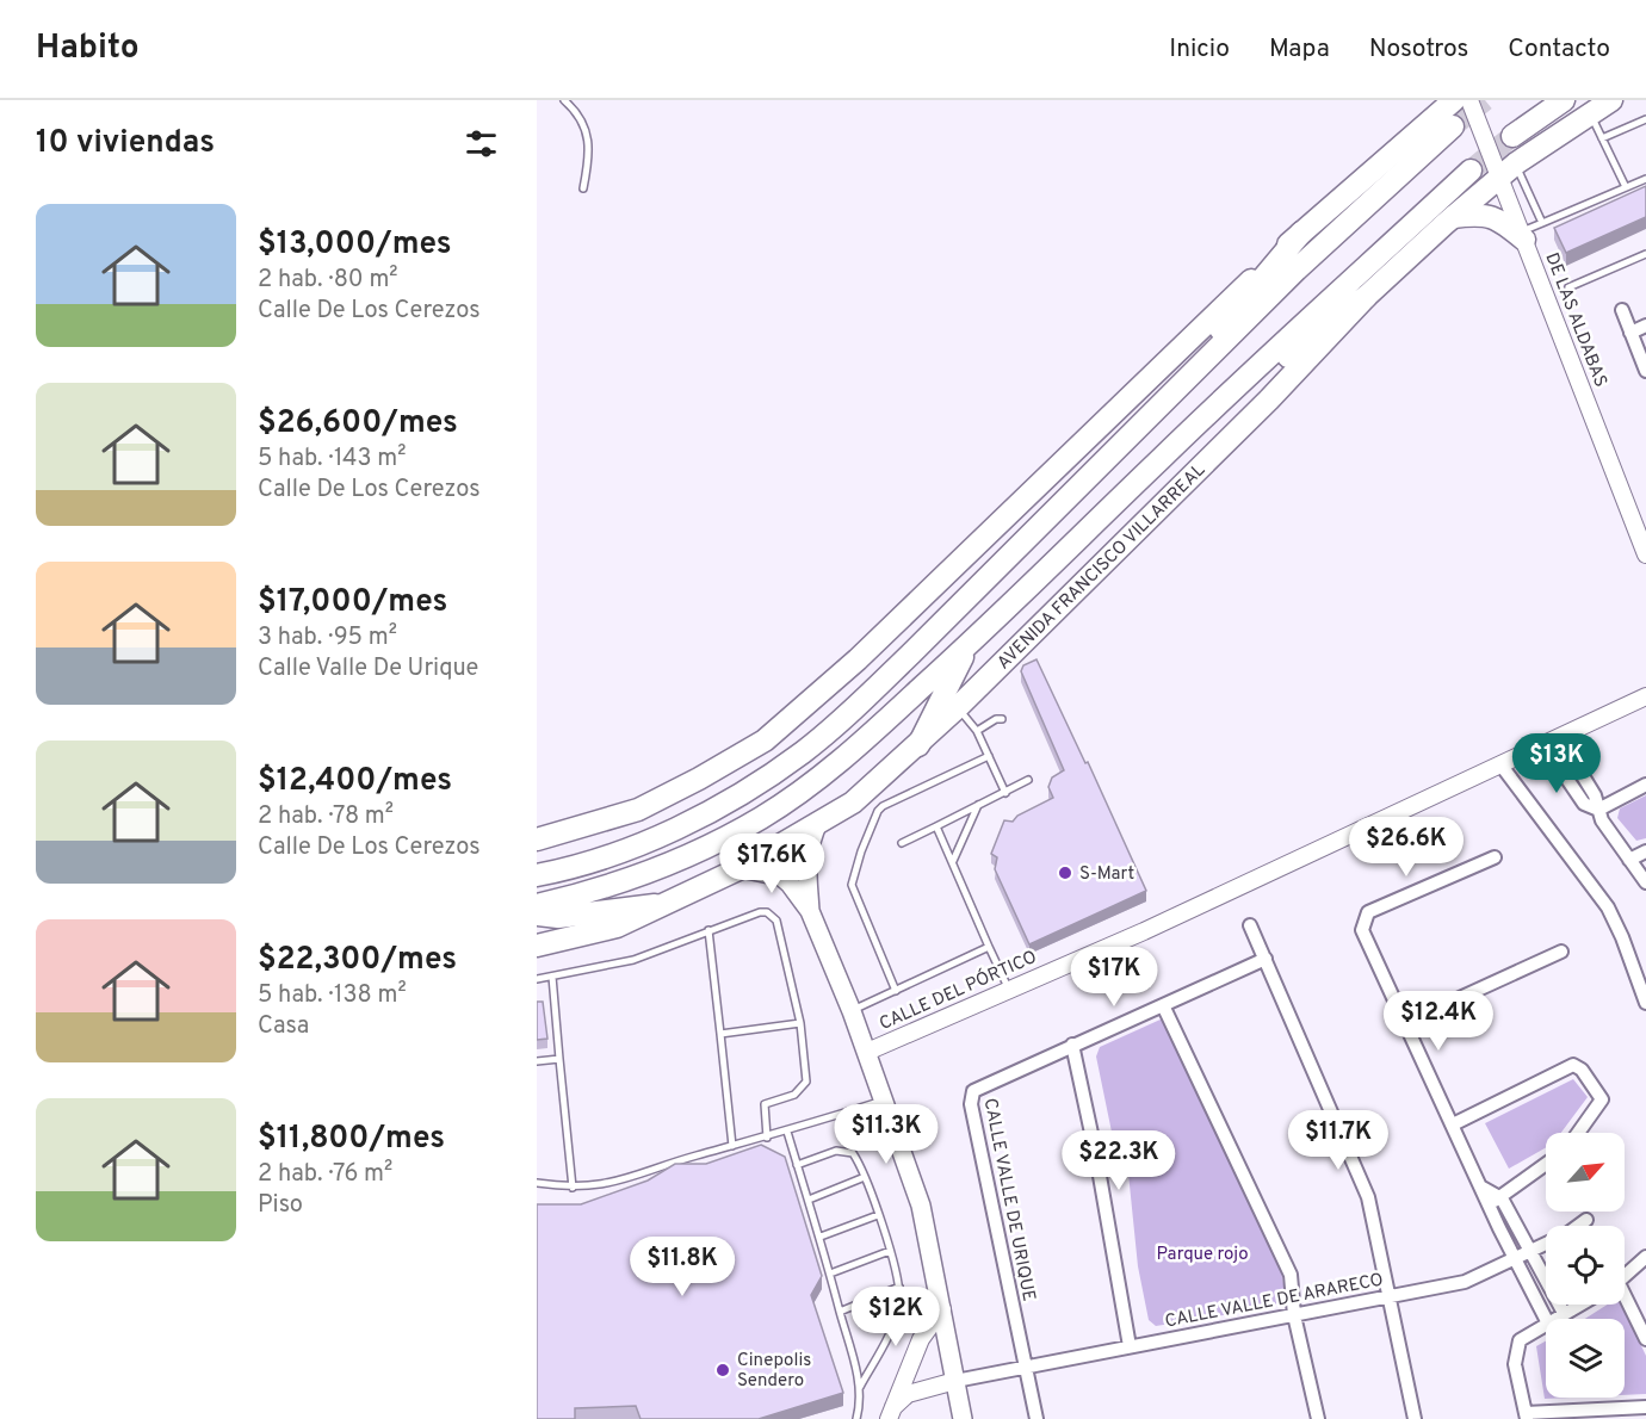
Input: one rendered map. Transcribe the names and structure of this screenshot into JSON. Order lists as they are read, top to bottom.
{
  "streets": {
    "main road": ["AVENIDA FRANCISCO VILLARREAL"],
    "street": [
      "DE LAS ALDABAS",
      "CALLE DEL PÓRTICO",
      "CALLE VALLE DE URIQUE",
      "CALLE VALLE DE ARARECO"
    ]
  },
  "crossings": [
    ["DE LAS ALDABAS", "AVENIDA FRANCISCO VILLARREAL"],
    ["CALLE VALLE DE URIQUE", "CALLE VALLE DE ARARECO"]
  ],
  "parks": ["Parque rojo"],
  "places": ["S-Mart", "Cinepolis Sendero"],
  "north": "top right",
  "page": {
    "header": "Habito",
    "nav": [
      "Inicio",
      "Mapa",
      "Nosotros",
      "Contacto"
    ],
    "heading": "10 viviendas",
    "list": [
      {
        "name": "$13,000/mes",
        "note": "2 hab. · 80 m² · Calle De Los Cerezos"
      },
      {
        "name": "$26,600/mes",
        "note": "5 hab. · 143 m² · Calle De Los Cerezos"
      },
      {
        "name": "$17,000/mes",
        "note": "3 hab. · 95 m² · Calle Valle De Urique"
      },
      {
        "name": "$12,400/mes",
        "note": "2 hab. · 78 m² · Calle De Los Cerezos"
      },
      {
        "name": "$22,300/mes",
        "note": "5 hab. · 138 m² · Casa"
      },
      {
        "name": "$11,800/mes",
        "note": "2 hab. · 76 m² · Piso"
      }
    ],
    "price": [
      "$13K",
      "$26.6K",
      "$17.6K",
      "$17K",
      "$12.4K",
      "$11.3K",
      "$11.7K",
      "$22.3K",
      "$11.8K",
      "$12K"
    ]
  }
}
